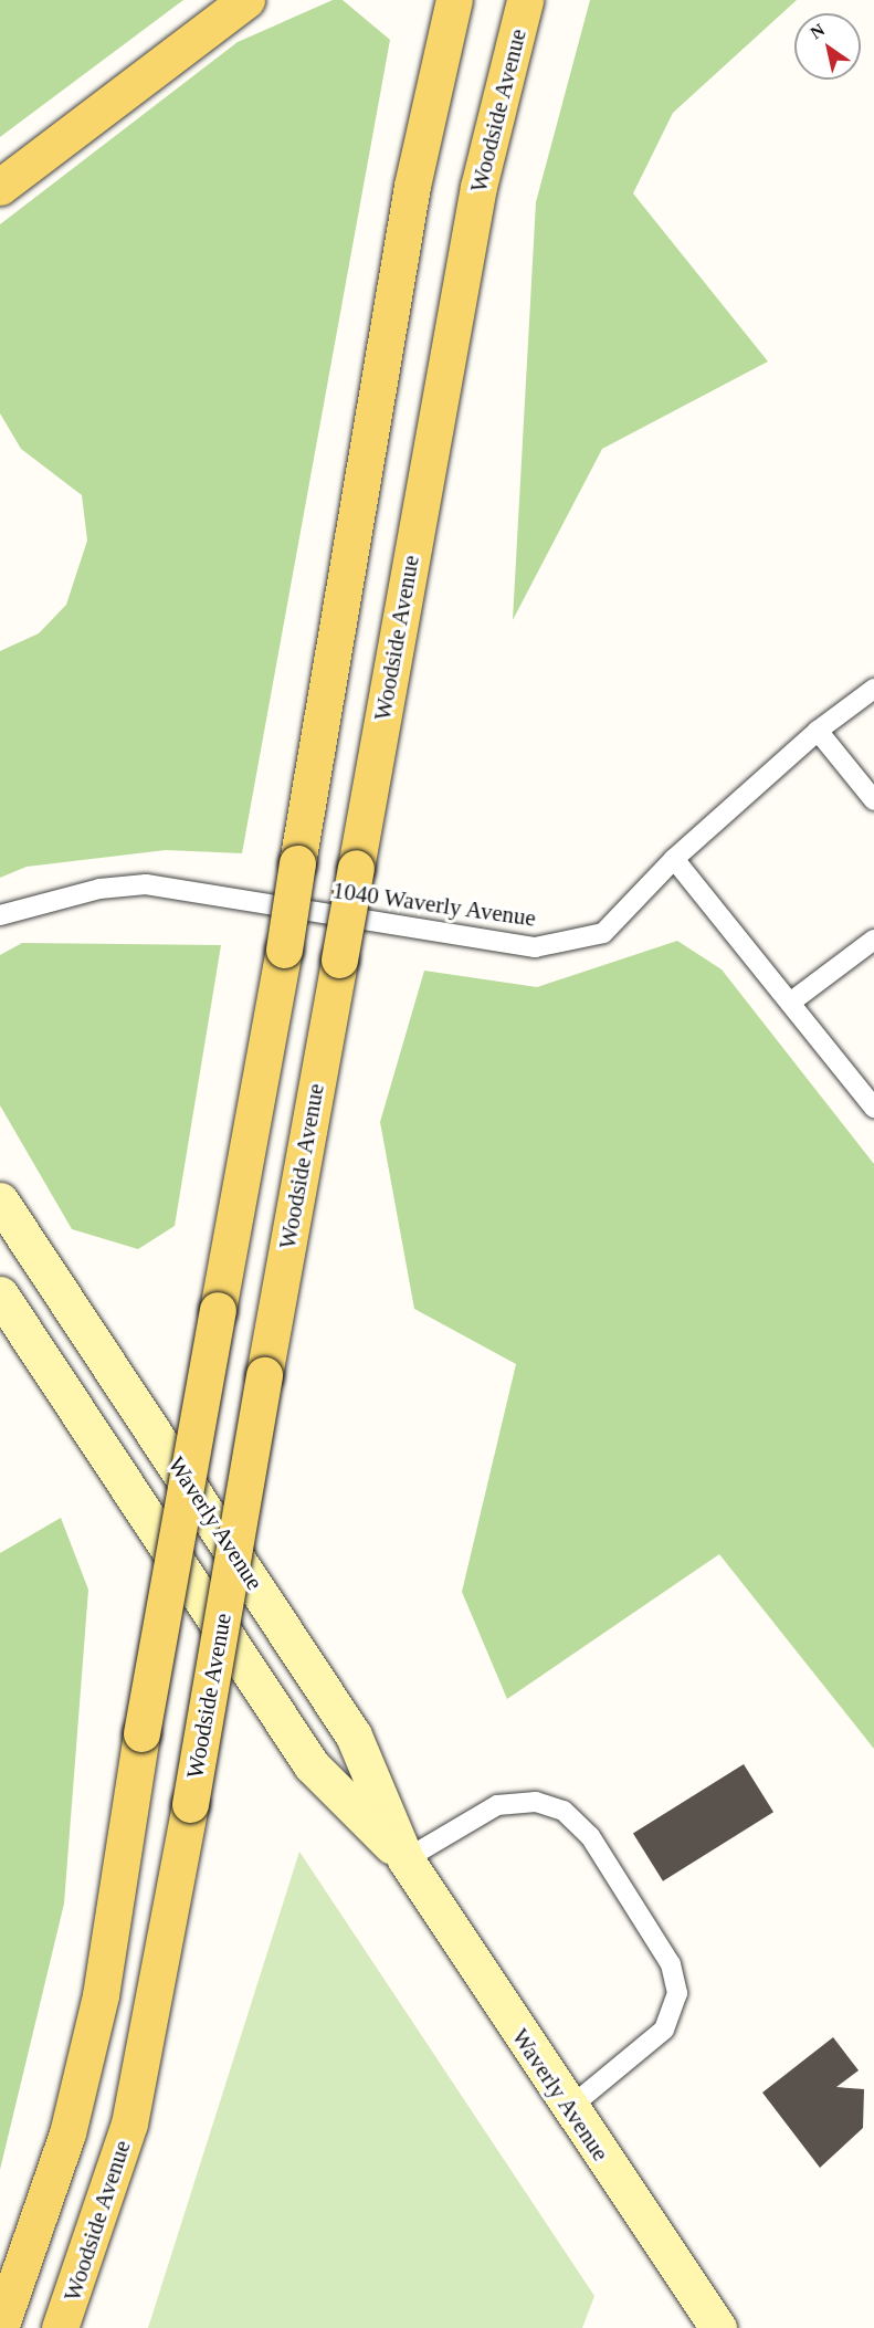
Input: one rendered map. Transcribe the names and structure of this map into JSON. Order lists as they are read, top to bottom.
{
  "streets": {
    "main road": ["Woodside Avenue", "Waverly Avenue"],
    "lane": ["1040 Waverly Avenue"]
  },
  "north": "top left"
}
